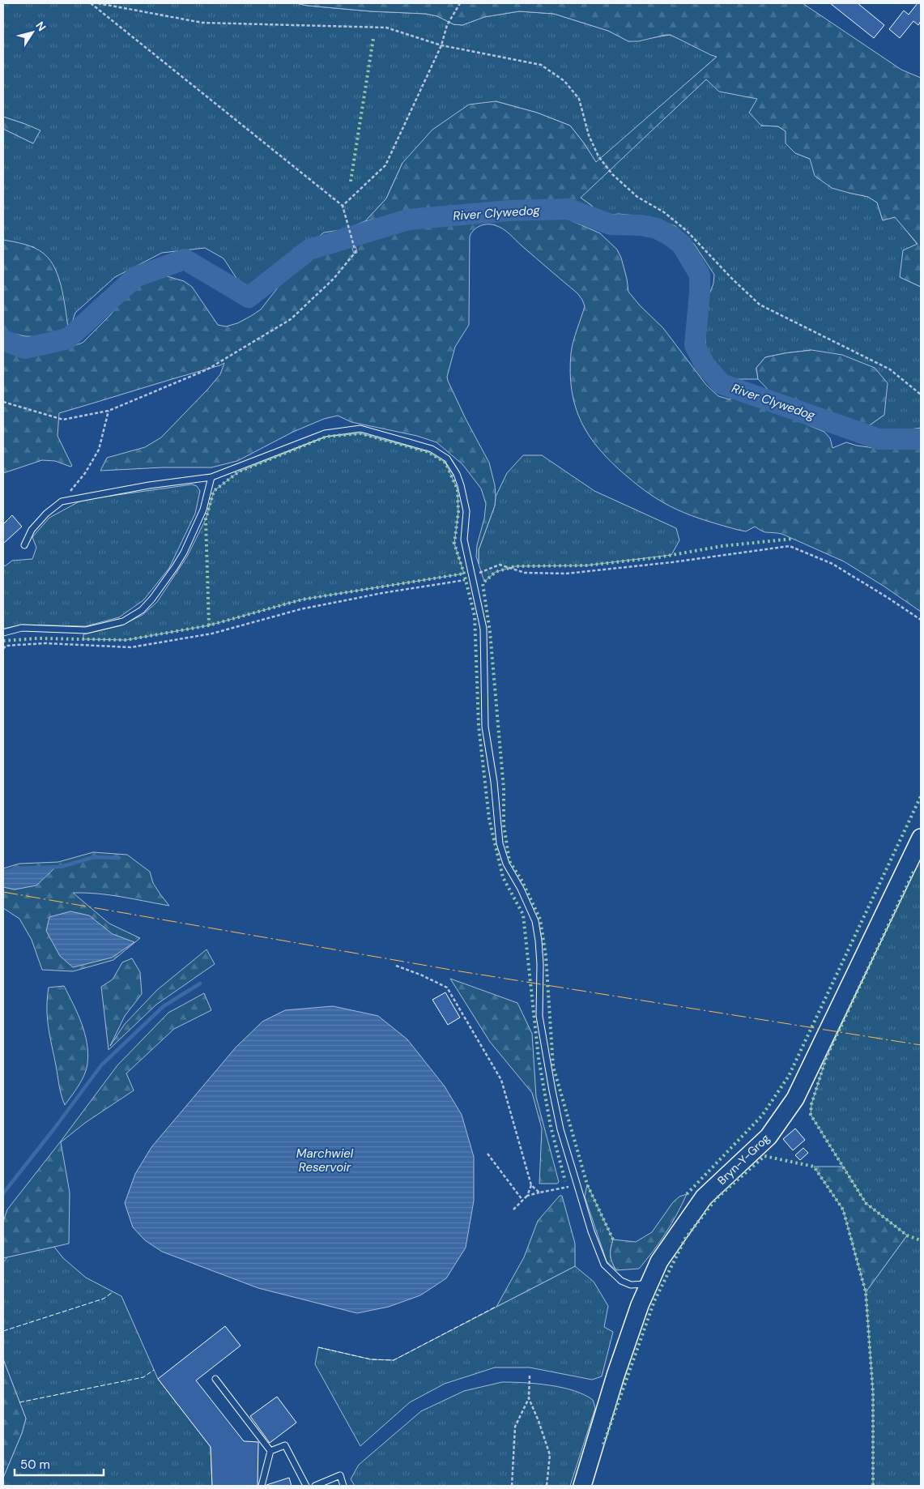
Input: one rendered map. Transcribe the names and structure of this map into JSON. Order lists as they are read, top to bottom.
{
  "streets": {
    "main road": ["Bryn-Y-Grog"]
  },
  "water": ["River Clywedog", "Marchwiel Reservoir"],
  "scale_bar": "50 m",
  "north": "top right"
}
